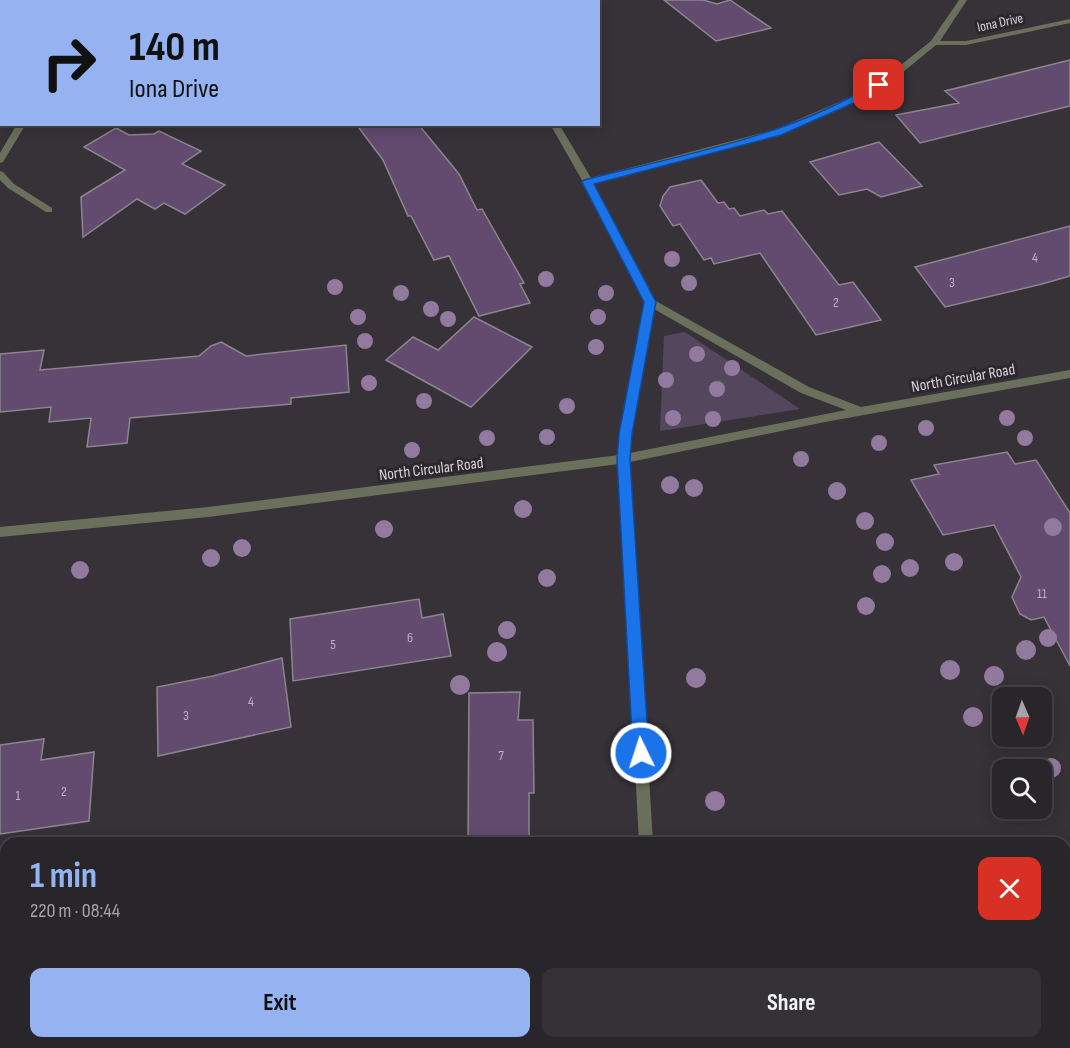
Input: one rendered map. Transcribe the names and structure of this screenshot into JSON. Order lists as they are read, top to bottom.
{
  "streets": {
    "street": ["Iona Drive", "North Circular Road"]
  },
  "house_numbers": [
    "4",
    "3",
    "2",
    "11",
    "6",
    "5",
    "4",
    "3",
    "7",
    "2",
    "1"
  ],
  "north": "bottom",
  "page": {
    "turn": ["140 m", "Iona Drive"],
    "heading": ["1 min", "220 m · 08:44"],
    "buttons": ["Exit", "Share"]
  }
}
